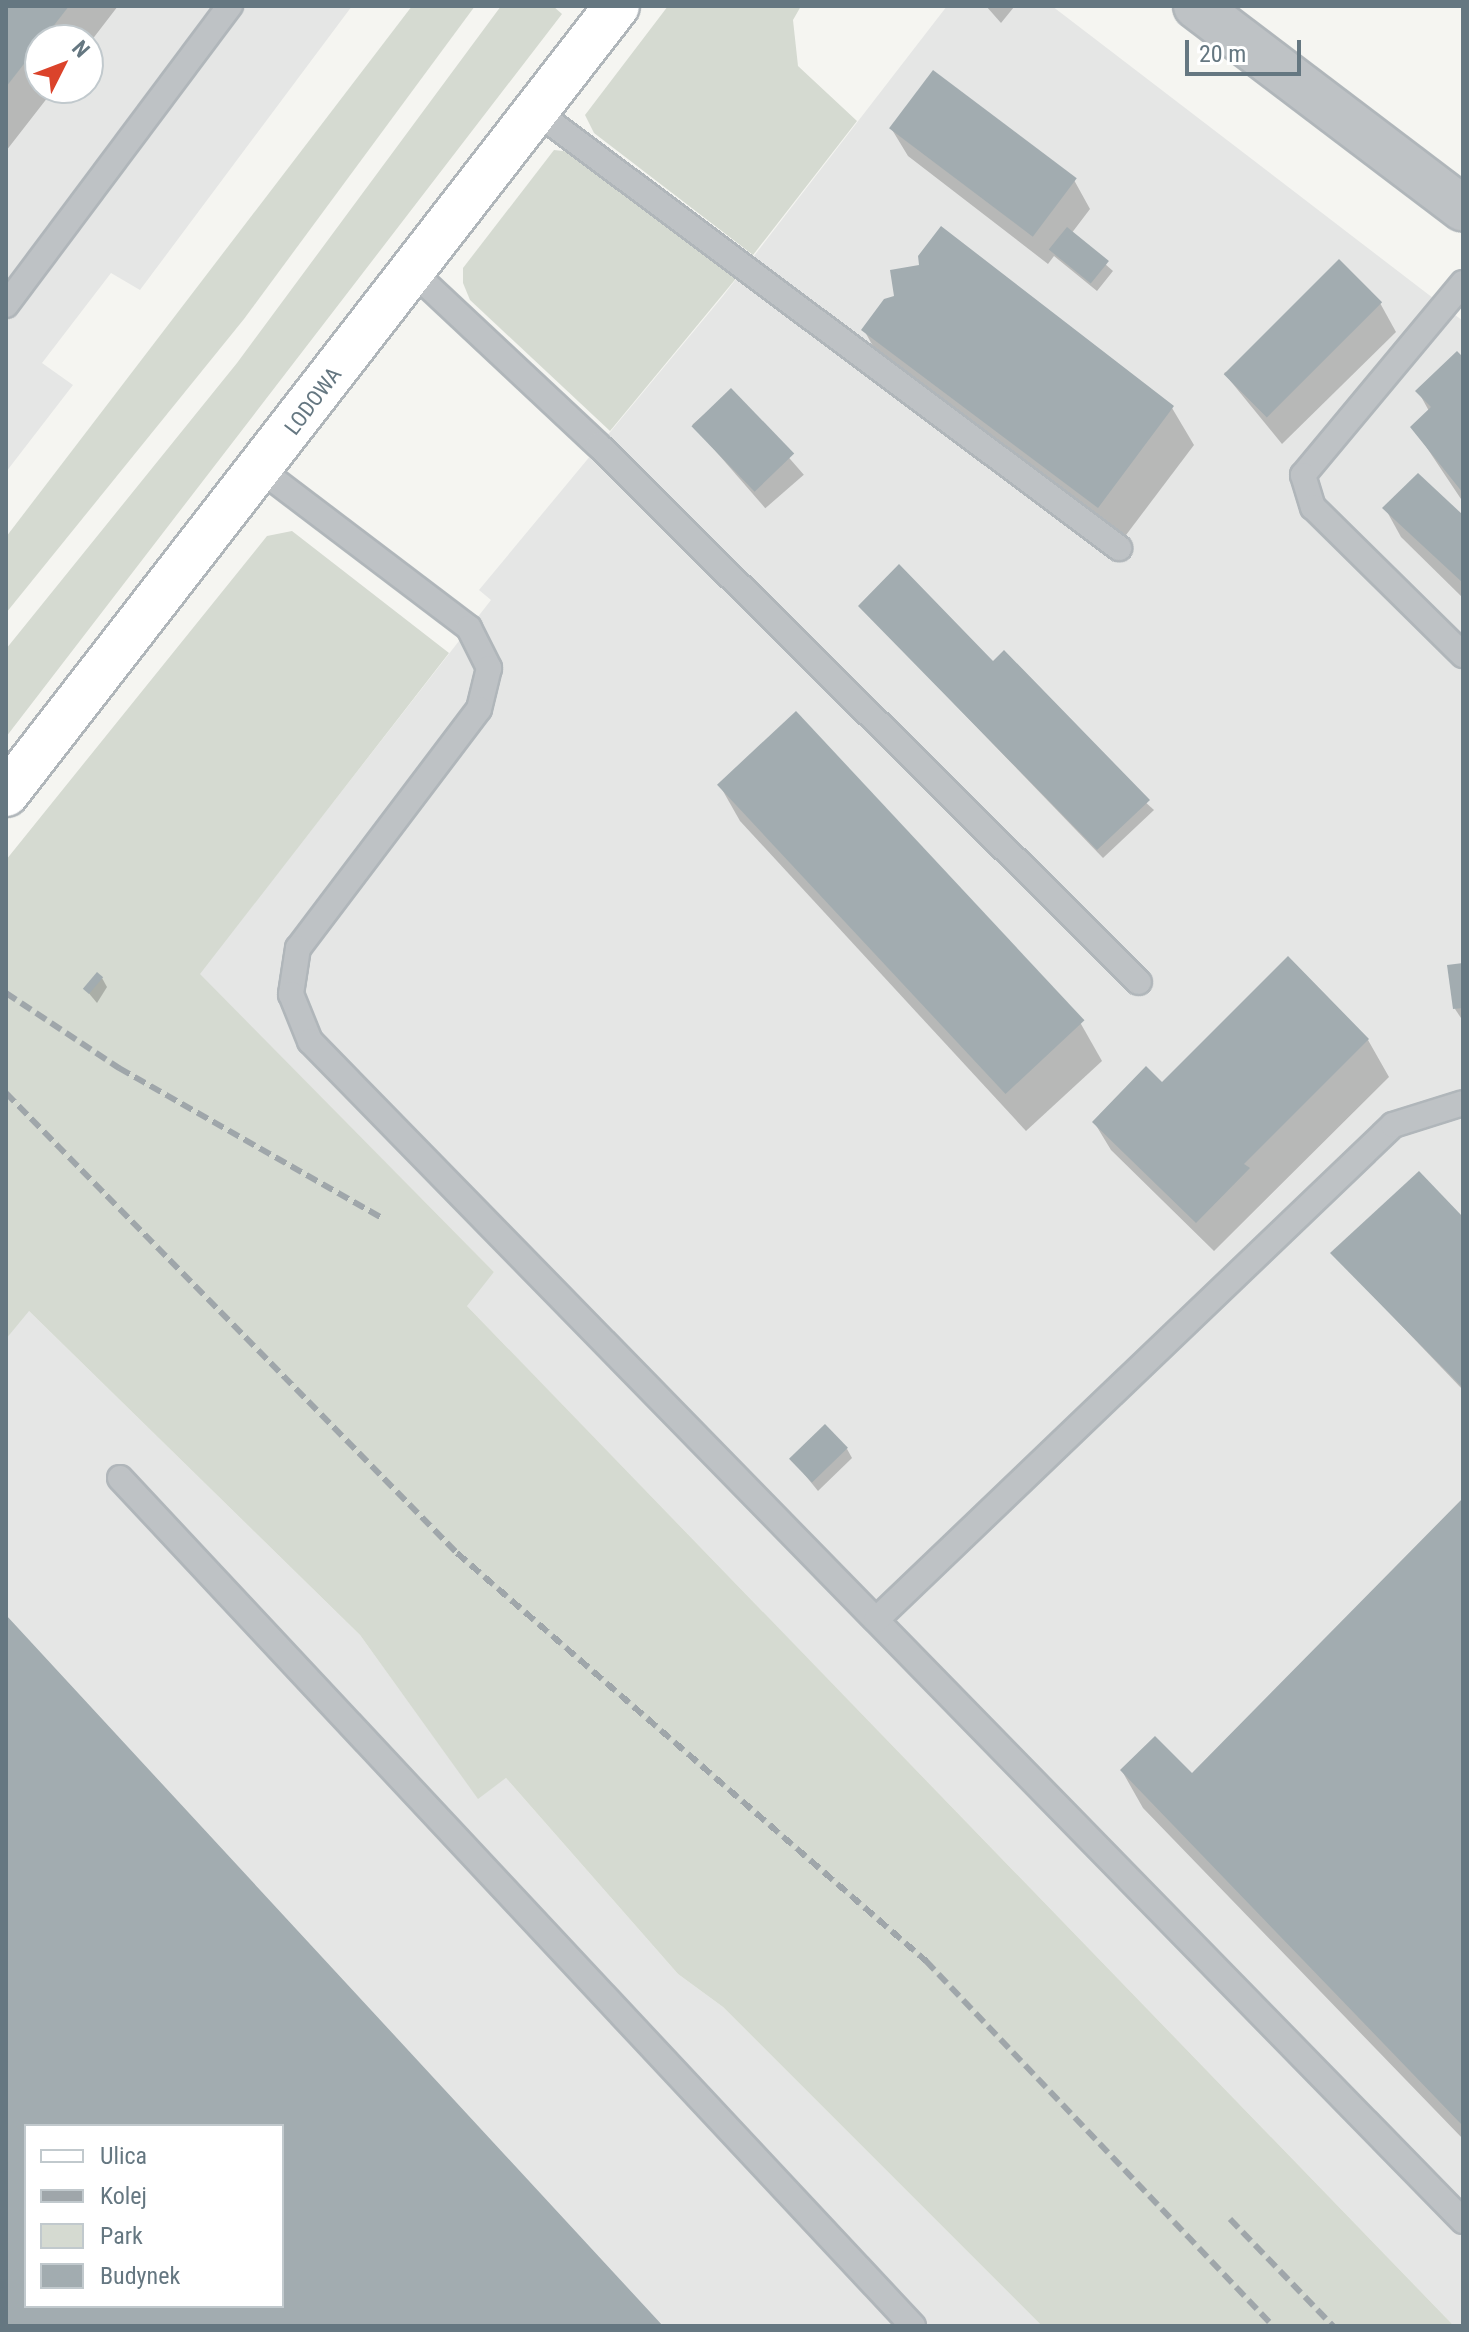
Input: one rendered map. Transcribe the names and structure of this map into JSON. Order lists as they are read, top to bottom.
{
  "streets": {
    "street": ["LODOWA"]
  },
  "legend": [
    "Ulica",
    "Kolej",
    "Park",
    "Budynek"
  ],
  "scale_bar": "20 m",
  "north": "top right"
}
